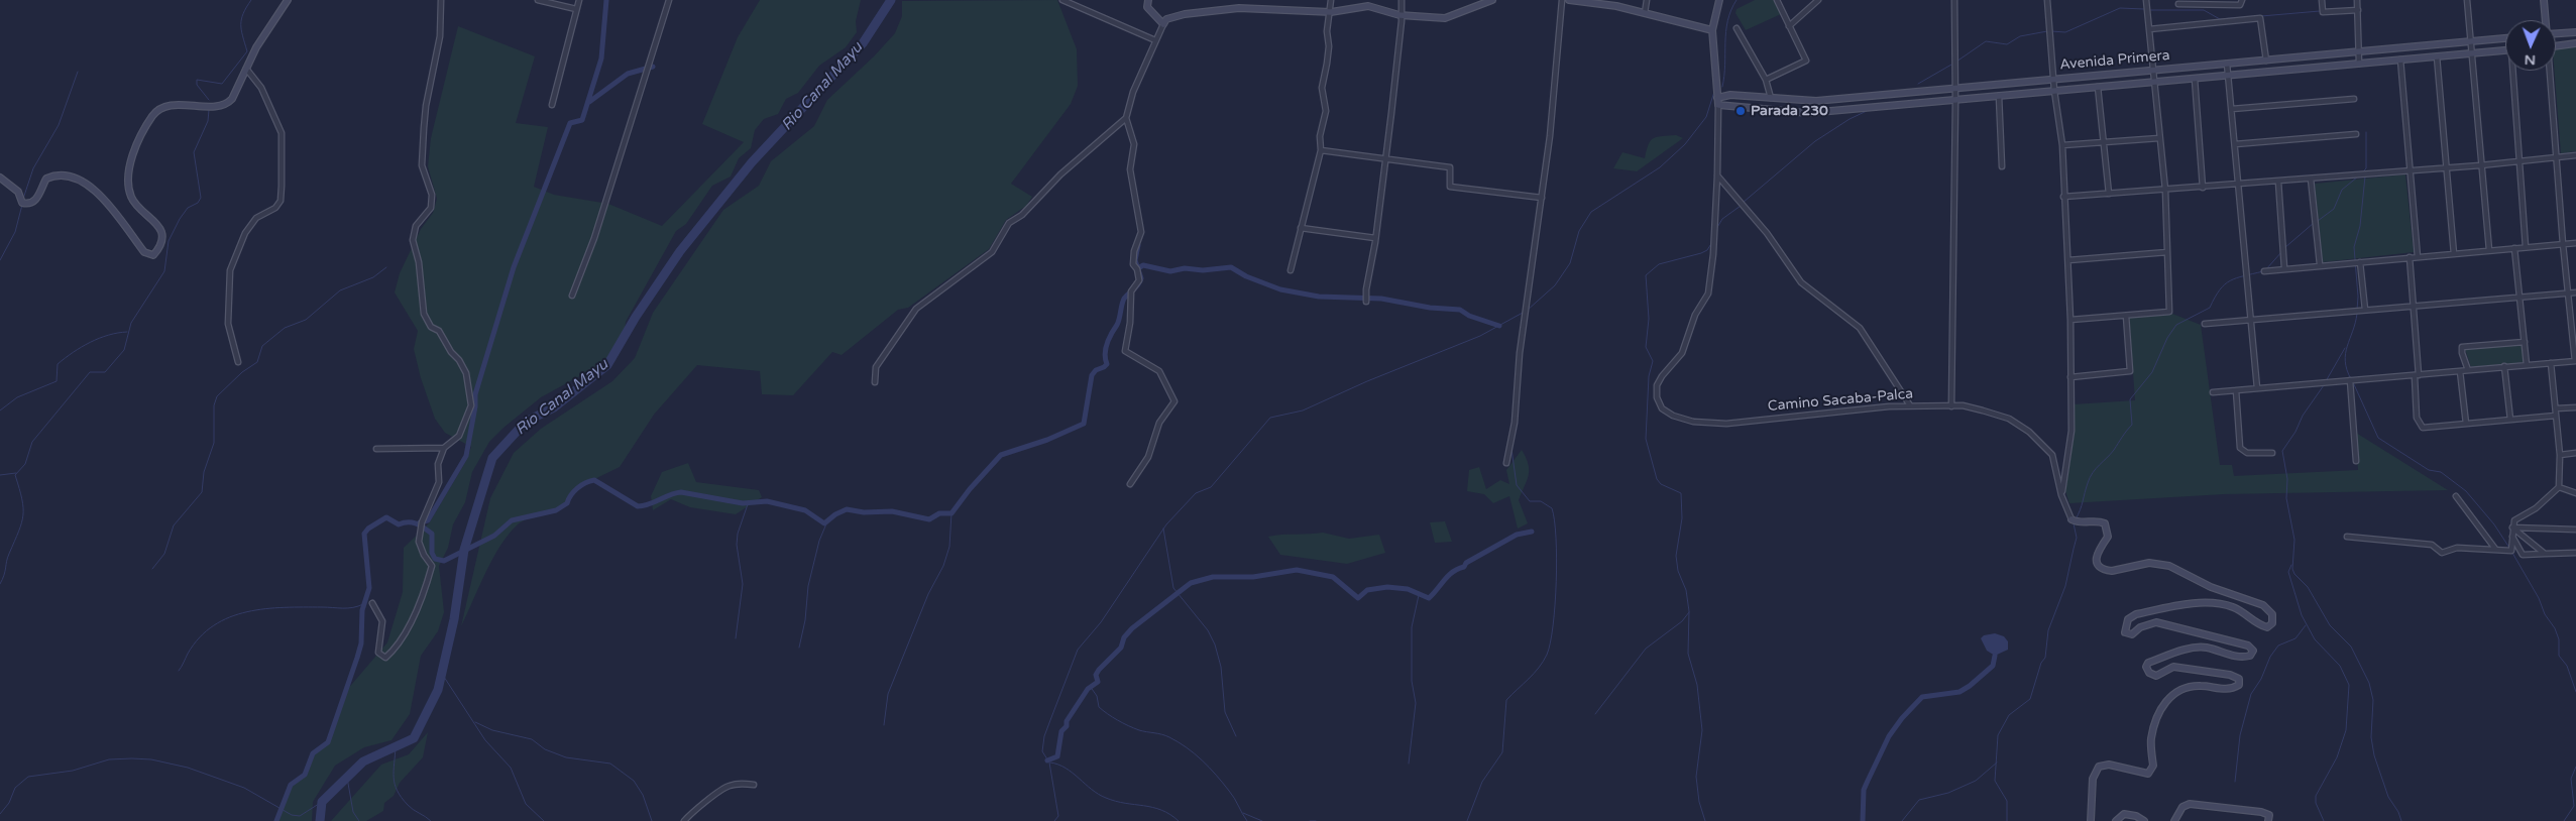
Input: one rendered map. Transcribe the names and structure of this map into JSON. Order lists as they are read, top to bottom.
{
  "streets": {
    "street": ["Avenida Primera", "Camino Sacaba-Palca"]
  },
  "crossings": [
    ["Avenida Primera", "Camino Sacaba-Palca"]
  ],
  "water": ["Rio Canal Mayu"],
  "places": ["Parada 230"],
  "north": "bottom"
}
